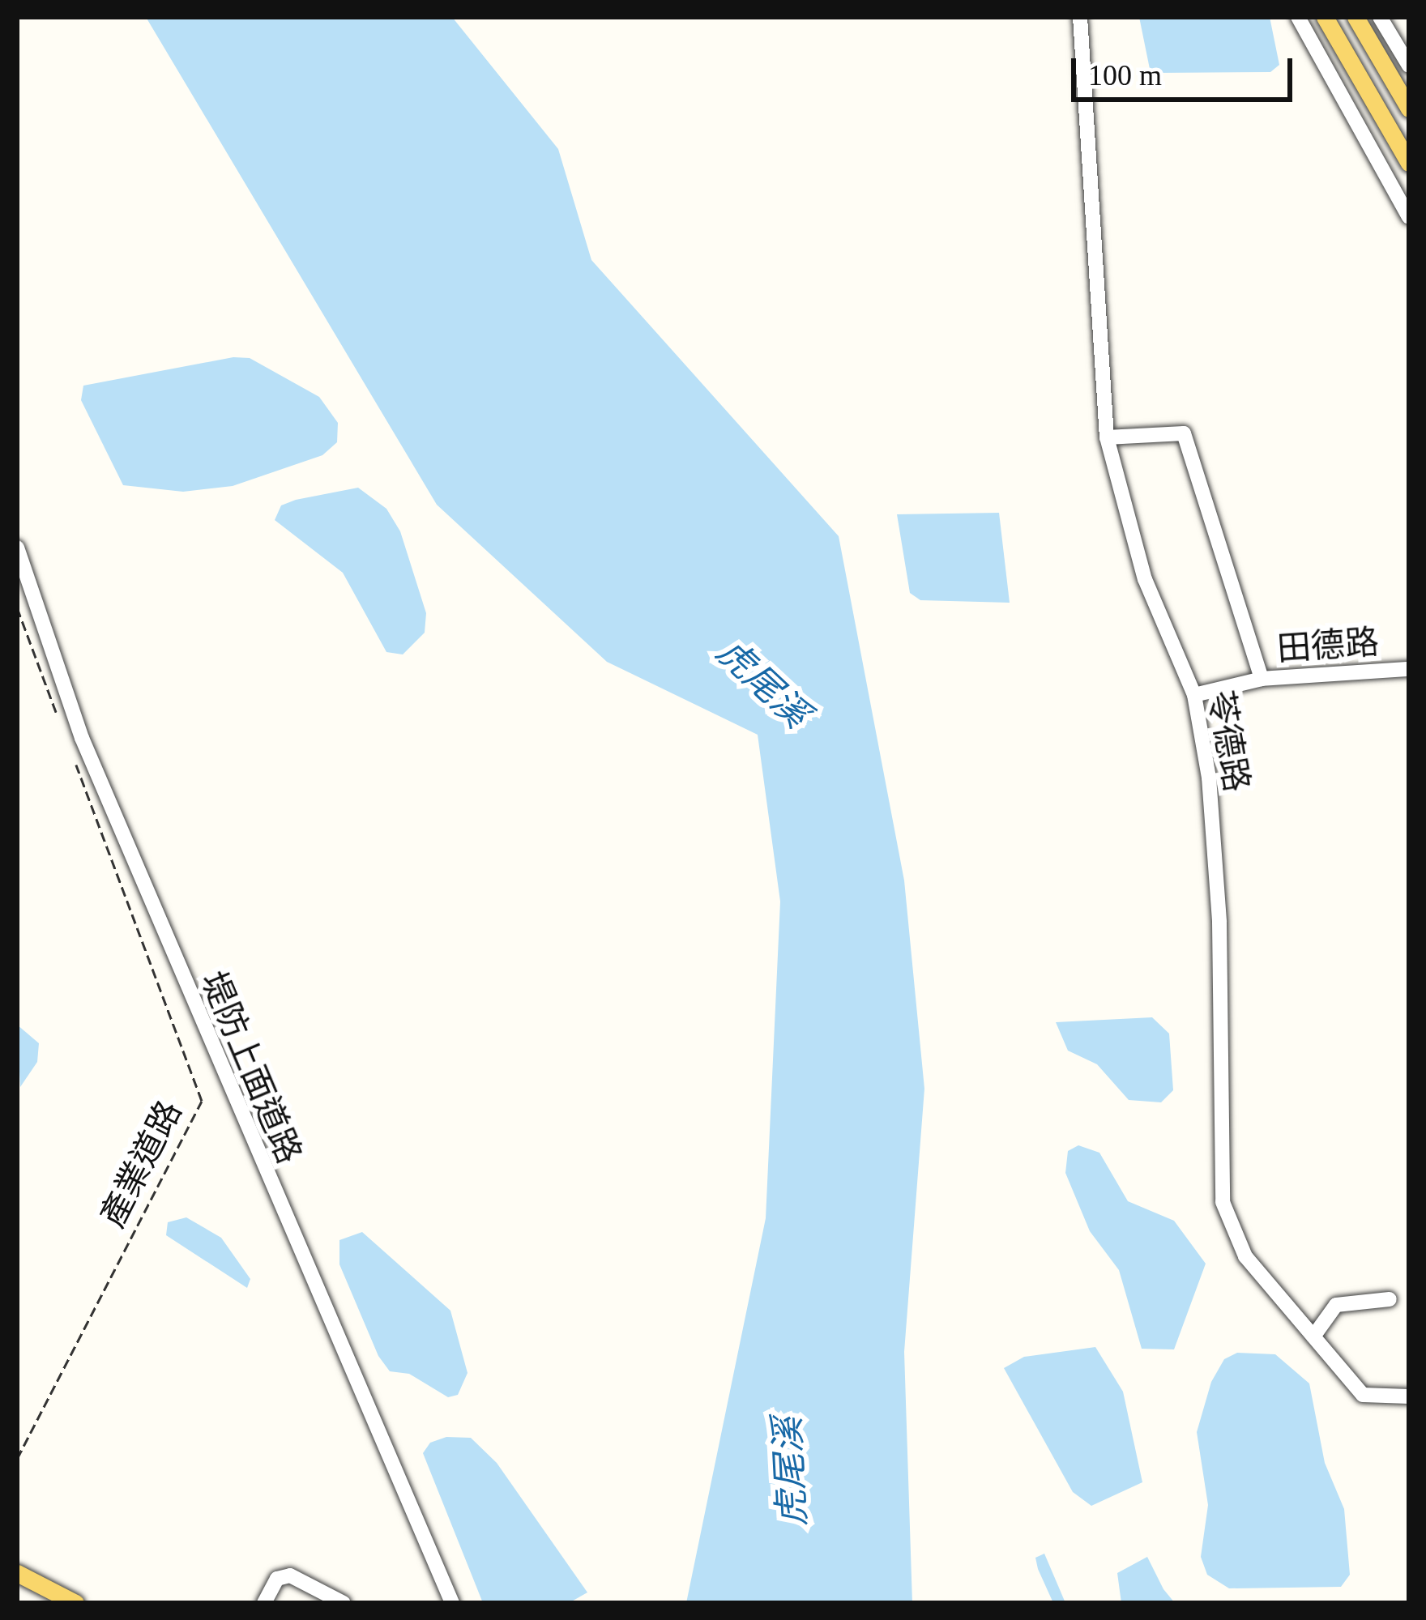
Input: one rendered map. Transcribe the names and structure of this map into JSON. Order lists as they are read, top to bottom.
{
  "streets": {
    "street": ["田德路", "苓德路", "堤防上面道路"],
    "path": ["產業道路"]
  },
  "crossings": [
    ["田德路", "苓德路"]
  ],
  "water": ["虎尾溪"],
  "scale_bar": "100 m"
}
